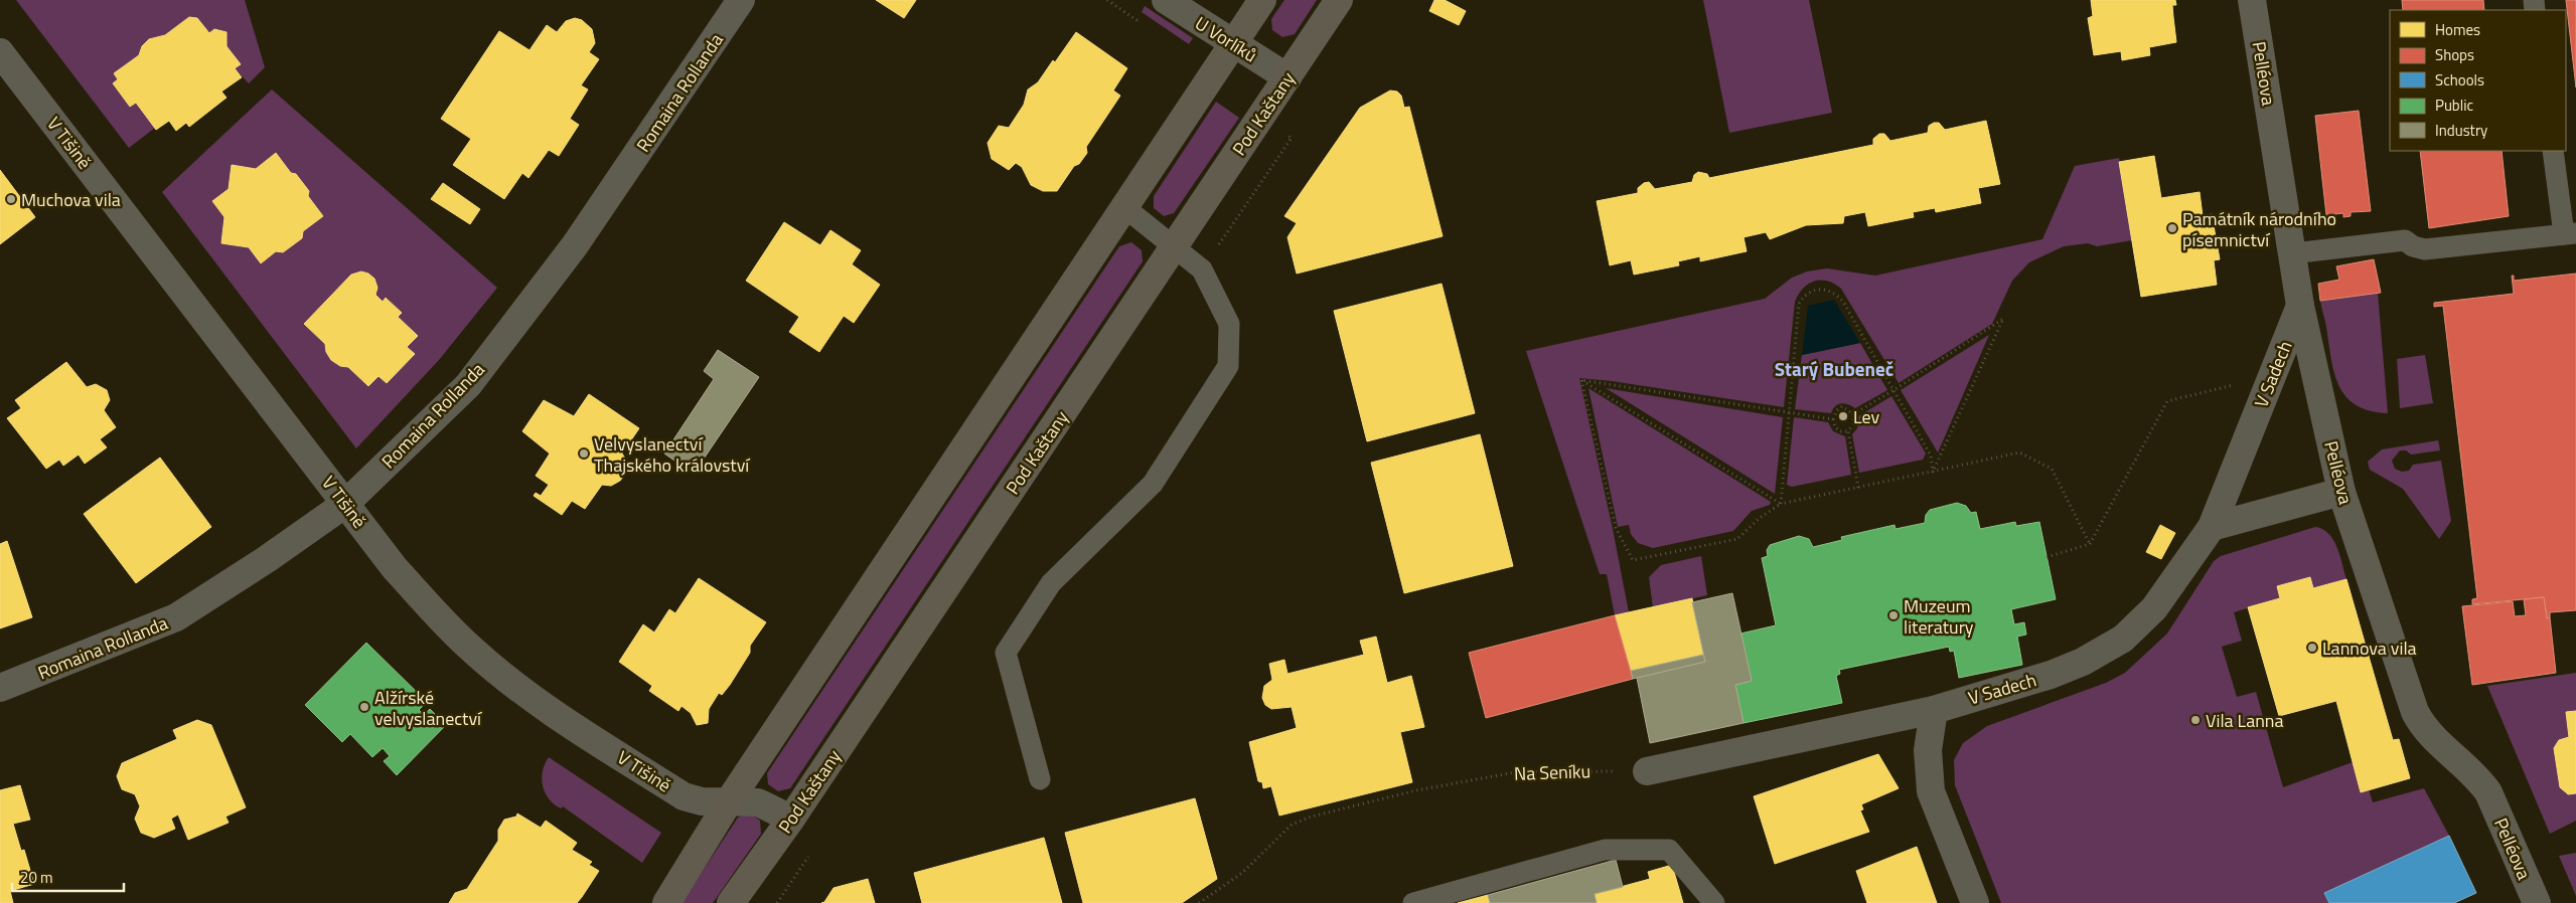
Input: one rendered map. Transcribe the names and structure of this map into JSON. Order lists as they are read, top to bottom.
{
  "streets": {
    "main road": ["Pod Kaštany"],
    "street": [
      "U Vorlíků",
      "Pelléova",
      "Romaina Rollanda",
      "V Tišině",
      "V Sadech"
    ],
    "path": ["Na Seníku"]
  },
  "crossings": [
    ["U Vorlíků", "Pod Kaštany"],
    ["Pelléova", "V Sadech"],
    ["Romaina Rollanda", "V Tišině"],
    ["Pod Kaštany", "V Tišině"]
  ],
  "districts": ["Starý Bubeneč"],
  "places": [
    "Muchova vila",
    "Památník národního písemnictví",
    "Lev",
    "Velvyslanectví Thajského království",
    "Muzeum literatury",
    "Lannova vila",
    "Alžírské velvyslanectví",
    "Vila Lanna"
  ],
  "legend": [
    "Homes",
    "Shops",
    "Schools",
    "Public",
    "Industry"
  ],
  "scale_bar": "20 m"
}
